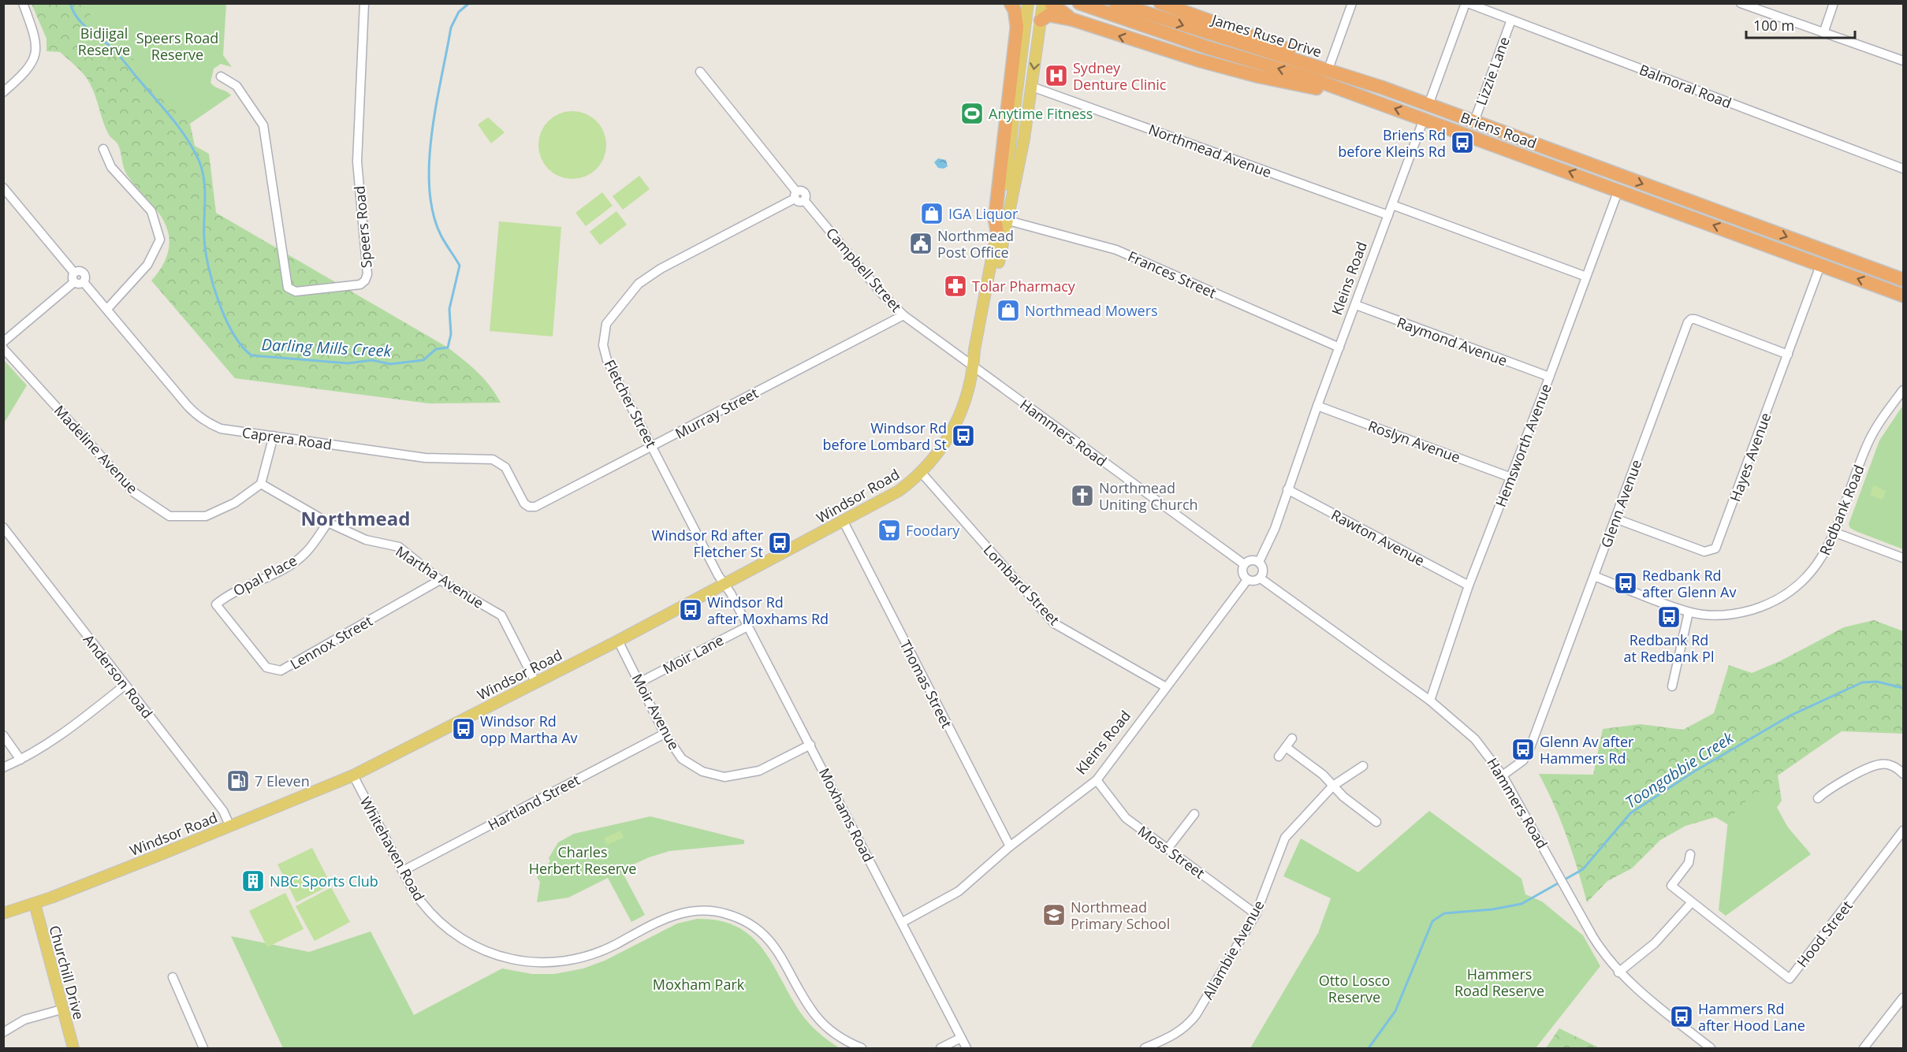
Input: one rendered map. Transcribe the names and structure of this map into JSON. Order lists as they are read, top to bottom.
{
  "streets": {
    "highway": ["James Ruse Drive", "Briens Road", "Kleins Road"],
    "main road": ["Windsor Road", "Churchill Drive"],
    "street": [
      "Lizzie Lane",
      "Balmoral Road",
      "Northmead Avenue",
      "Speers Road",
      "Campbell Street",
      "Frances Street",
      "Raymond Avenue",
      "Fletcher Street",
      "Murray Street",
      "Hammers Road",
      "Caprera Road",
      "Roslyn Avenue",
      "Hemsworth Avenue",
      "Madeline Avenue",
      "Hayes Avenue",
      "Glenn Avenue",
      "Redbank Road",
      "Rawton Avenue",
      "Opal Place",
      "Martha Avenue",
      "Lombard Street",
      "Lennox Street",
      "Moir Lane",
      "Anderson Road",
      "Thomas Street",
      "Moir Avenue",
      "Hartland Street",
      "Moxhams Road",
      "Whitehaven Road",
      "Moss Street",
      "Hood Street",
      "Allambie Avenue"
    ]
  },
  "crossings": [
    ["James Ruse Drive", "Briens Road"],
    ["Lizzie Lane", "Balmoral Road"],
    ["Lizzie Lane", "Briens Road"],
    ["Balmoral Road", "Kleins Road"],
    ["Briens Road", "Kleins Road"],
    ["Briens Road", "Hemsworth Avenue"],
    ["Briens Road", "Hayes Avenue"],
    ["Northmead Avenue", "Kleins Road"],
    ["Northmead Avenue", "Windsor Road"],
    ["Campbell Street", "Fletcher Street"],
    ["Campbell Street", "Murray Street"],
    ["Campbell Street", "Hammers Road"],
    ["Campbell Street", "Windsor Road"],
    ["Frances Street", "Kleins Road"],
    ["Frances Street", "Windsor Road"],
    ["Kleins Road", "Raymond Avenue"],
    ["Kleins Road", "Hammers Road"],
    ["Kleins Road", "Roslyn Avenue"],
    ["Kleins Road", "Rawton Avenue"],
    ["Kleins Road", "Lombard Street"],
    ["Kleins Road", "Thomas Street"],
    ["Kleins Road", "Moxhams Road"],
    ["Kleins Road", "Moss Street"],
    ["Raymond Avenue", "Hemsworth Avenue"],
    ["Fletcher Street", "Murray Street"],
    ["Fletcher Street", "Windsor Road"],
    ["Fletcher Street", "Moxhams Road"],
    ["Murray Street", "Caprera Road"],
    ["Hammers Road", "Hemsworth Avenue"],
    ["Hammers Road", "Windsor Road"],
    ["Hammers Road", "Glenn Avenue"],
    ["Roslyn Avenue", "Hemsworth Avenue"],
    ["Hemsworth Avenue", "Rawton Avenue"],
    ["Madeline Avenue", "Martha Avenue"],
    ["Hayes Avenue", "Glenn Avenue"],
    ["Windsor Road", "Martha Avenue"],
    ["Windsor Road", "Lombard Street"],
    ["Windsor Road", "Anderson Road"],
    ["Windsor Road", "Thomas Street"],
    ["Windsor Road", "Moir Avenue"],
    ["Windsor Road", "Moxhams Road"],
    ["Windsor Road", "Whitehaven Road"],
    ["Windsor Road", "Churchill Drive"],
    ["Glenn Avenue", "Redbank Road"],
    ["Opal Place", "Martha Avenue"],
    ["Opal Place", "Lennox Street"],
    ["Martha Avenue", "Lennox Street"],
    ["Moir Lane", "Moir Avenue"],
    ["Moir Lane", "Moxhams Road"],
    ["Moir Avenue", "Hartland Street"],
    ["Moir Avenue", "Moxhams Road"],
    ["Hartland Street", "Whitehaven Road"],
    ["Moss Street", "Allambie Avenue"]
  ],
  "districts": ["Northmead"],
  "water": ["Darling Mills Creek", "Toongabbie Creek"],
  "parks": [
    "Bidjigal Reserve",
    "Speers Road Reserve",
    "Charles Herbert Reserve",
    "Hammers Road Reserve",
    "Otto Losco Reserve",
    "Moxham Park"
  ],
  "places": {
    "hospital": ["Sydney Denture Clinic"],
    "sports": ["Anytime Fitness"],
    "bus stop": [
      "Briens Rd before Kleins Rd",
      "Windsor Rd before Lombard St",
      "Windsor Rd after Fletcher St",
      "Redbank Rd after Glenn Av",
      "Windsor Rd after Moxhams Rd",
      "Redbank Rd at Redbank Pl",
      "Windsor Rd opp Martha Av",
      "Glenn Av after Hammers Rd",
      "Hammers Rd after Hood Lane"
    ],
    "shop": ["IGA Liquor", "Northmead Mowers"],
    "public building": ["Northmead Post Office"],
    "pharmacy": ["Tolar Pharmacy"],
    "church": ["Northmead Uniting Church"],
    "supermarket": ["Foodary"],
    "fuel station": ["7 Eleven"],
    "building": ["NBC Sports Club"],
    "school or university": ["Northmead Primary School"]
  },
  "scale_bar": "100 m"
}
